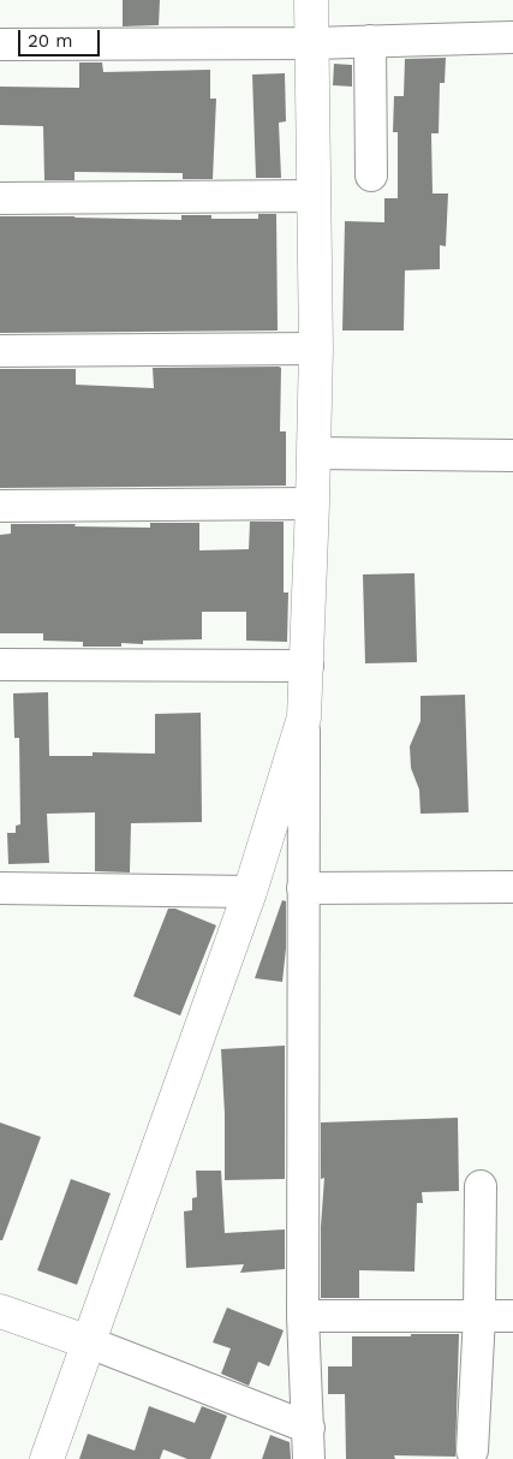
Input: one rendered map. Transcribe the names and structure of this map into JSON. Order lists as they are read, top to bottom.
{
  "scale_bar": "20 m"
}
